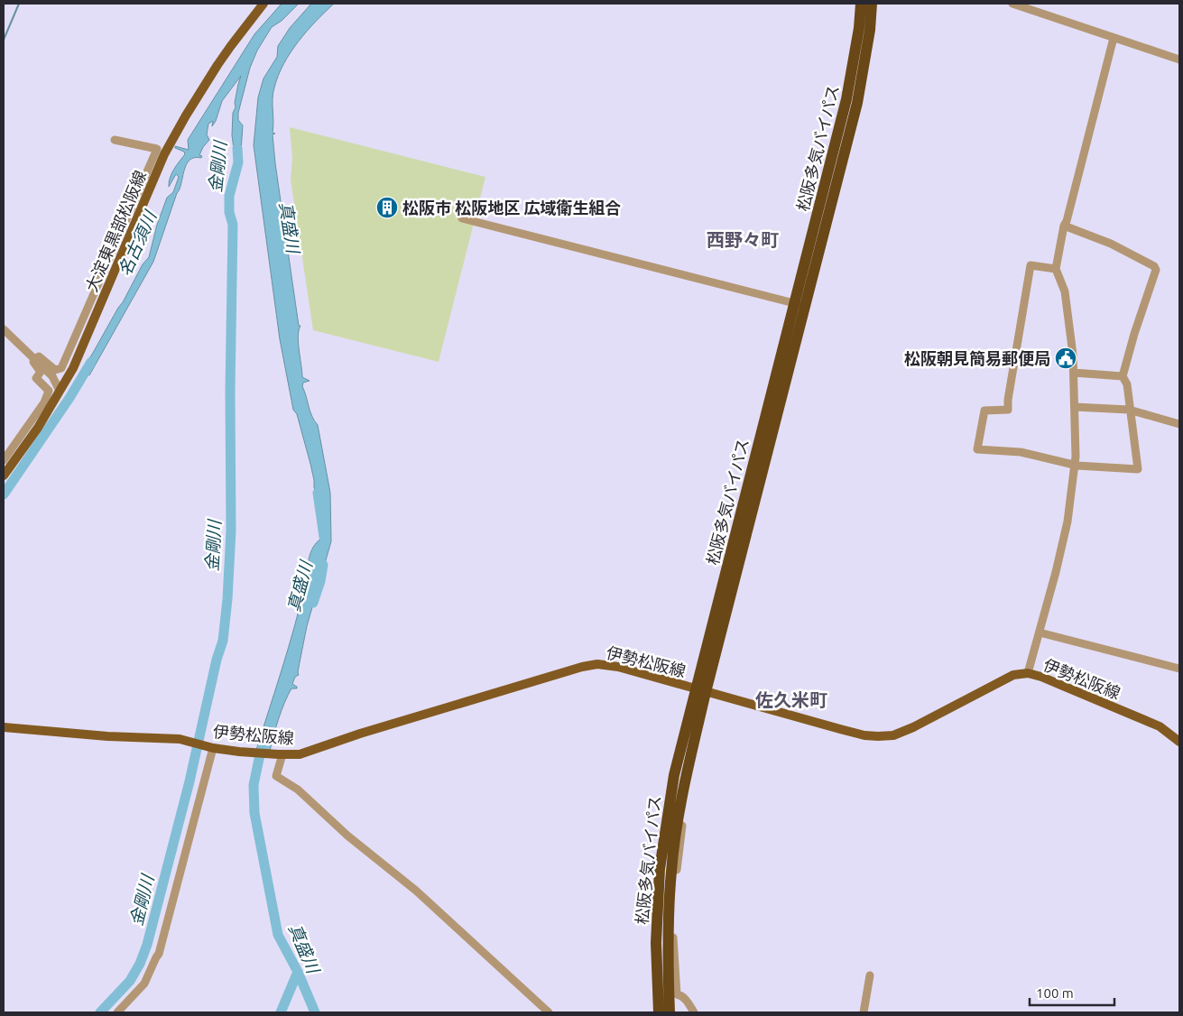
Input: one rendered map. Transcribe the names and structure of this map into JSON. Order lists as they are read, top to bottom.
{
  "streets": {
    "highway": ["松阪多気バイパス"],
    "main road": ["大淀東黒部松阪線", "伊勢松阪線"]
  },
  "crossings": [
    ["松阪多気バイパス", "伊勢松阪線"]
  ],
  "districts": ["西野々町", "佐久米町"],
  "water": ["金剛川", "真盛川", "名古須川"],
  "places": {
    "building": ["松阪市 松阪地区 広域衛生組合"],
    "public building": ["松阪朝見簡易郵便局"]
  },
  "scale_bar": "100 m"
}
